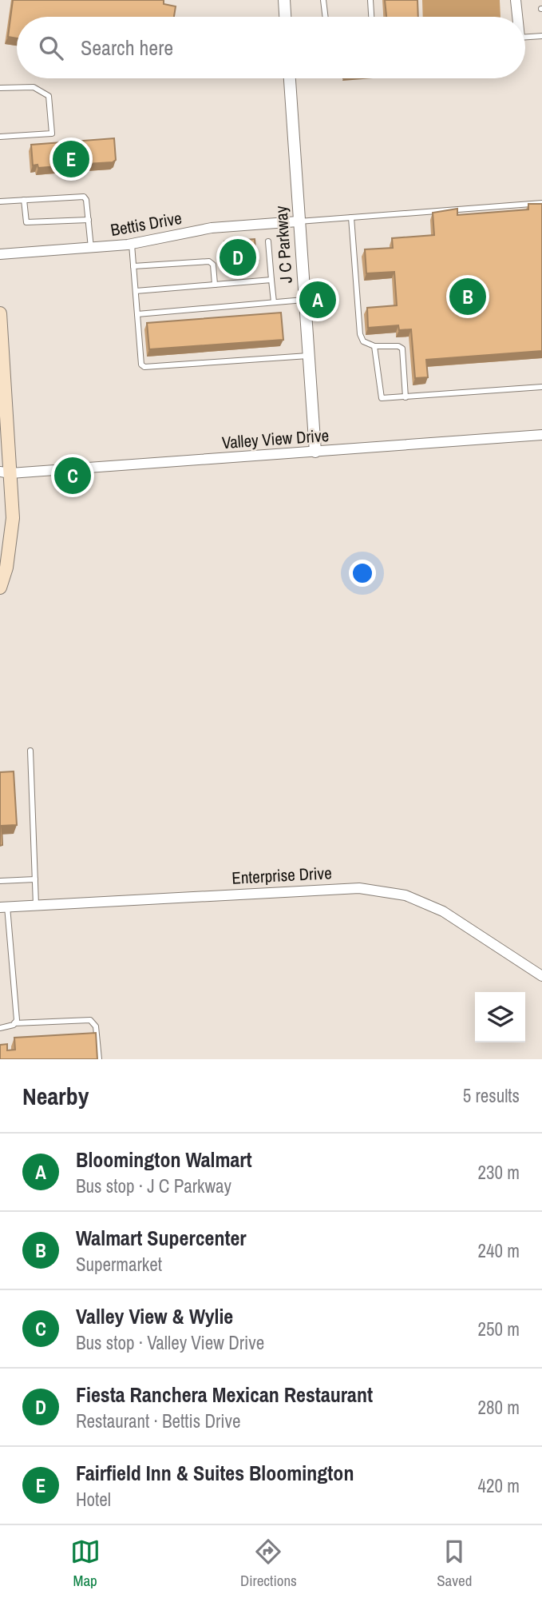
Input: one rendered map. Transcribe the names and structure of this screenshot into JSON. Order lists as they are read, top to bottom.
{
  "streets": {
    "street": [
      "Bettis Drive",
      "J C Parkway",
      "Valley View Drive",
      "Enterprise Drive"
    ]
  },
  "crossings": [
    ["Bettis Drive", "J C Parkway"],
    ["J C Parkway", "Valley View Drive"]
  ],
  "page": {
    "search": "Search here",
    "pins": [
      "E",
      "D",
      "B",
      "A",
      "C"
    ],
    "heading": ["Nearby", "5 results"],
    "list": [
      {
        "mark": "A",
        "name": "Bloomington Walmart",
        "note": "Bus stop · J C Parkway",
        "value": "230 m"
      },
      {
        "mark": "B",
        "name": "Walmart Supercenter",
        "note": "Supermarket",
        "value": "240 m"
      },
      {
        "mark": "C",
        "name": "Valley View & Wylie",
        "note": "Bus stop · Valley View Drive",
        "value": "250 m"
      },
      {
        "mark": "D",
        "name": "Fiesta Ranchera Mexican Restaurant",
        "note": "Restaurant · Bettis Drive",
        "value": "280 m"
      },
      {
        "mark": "E",
        "name": "Fairfield Inn & Suites Bloomington",
        "note": "Hotel",
        "value": "420 m"
      }
    ],
    "nav": ["Map", "Directions", "Saved"]
  }
}
